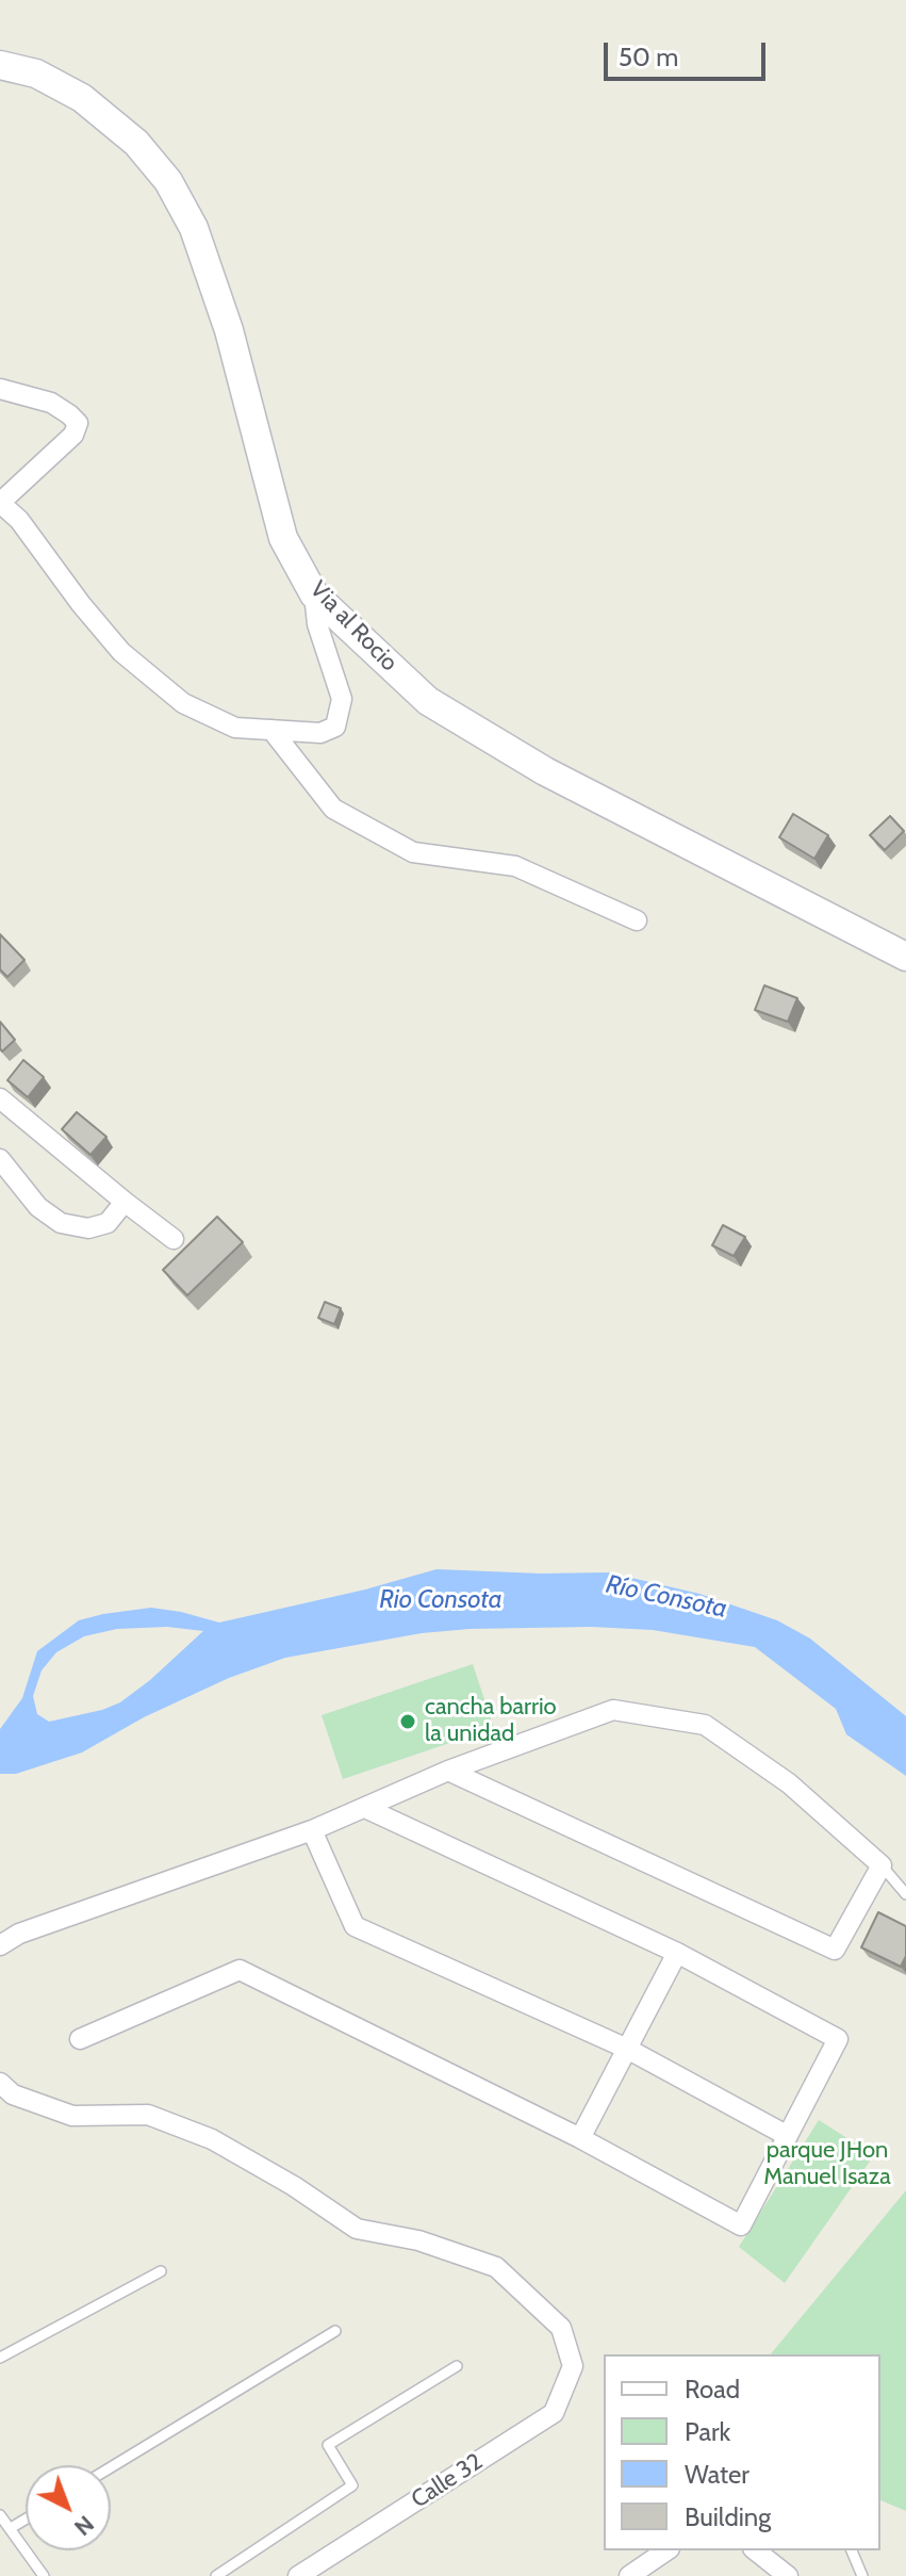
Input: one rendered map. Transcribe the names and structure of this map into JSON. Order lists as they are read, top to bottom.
{
  "streets": {
    "main road": ["Via al Rocio"],
    "street": ["Calle 32"]
  },
  "water": ["Río Consota", "Rio Consota"],
  "parks": ["parque JHon Manuel Isaza"],
  "places": ["cancha barrio la unidad"],
  "legend": [
    "Road",
    "Park",
    "Water",
    "Building"
  ],
  "scale_bar": "50 m",
  "north": "bottom right"
}
